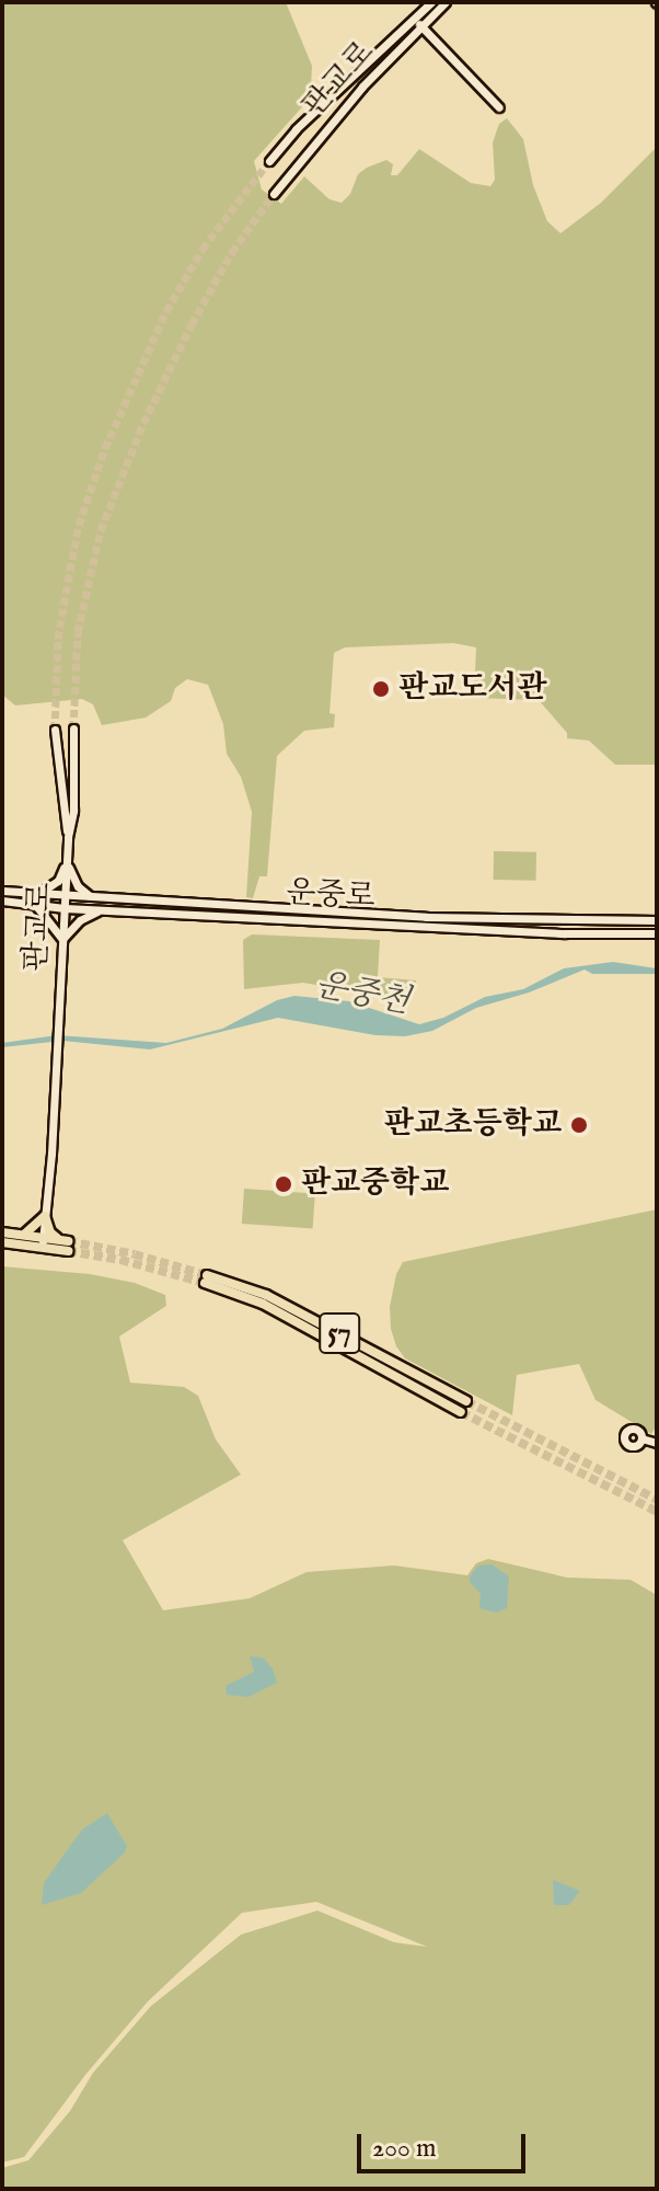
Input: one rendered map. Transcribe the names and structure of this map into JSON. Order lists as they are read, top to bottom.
{
  "streets": {
    "main road": ["판교로", "운중로", "57"]
  },
  "crossings": [
    ["판교로", "운중로"]
  ],
  "water": ["운중천"],
  "places": ["판교도서관", "판교초등학교", "판교중학교"],
  "scale_bar": "200 m"
}
